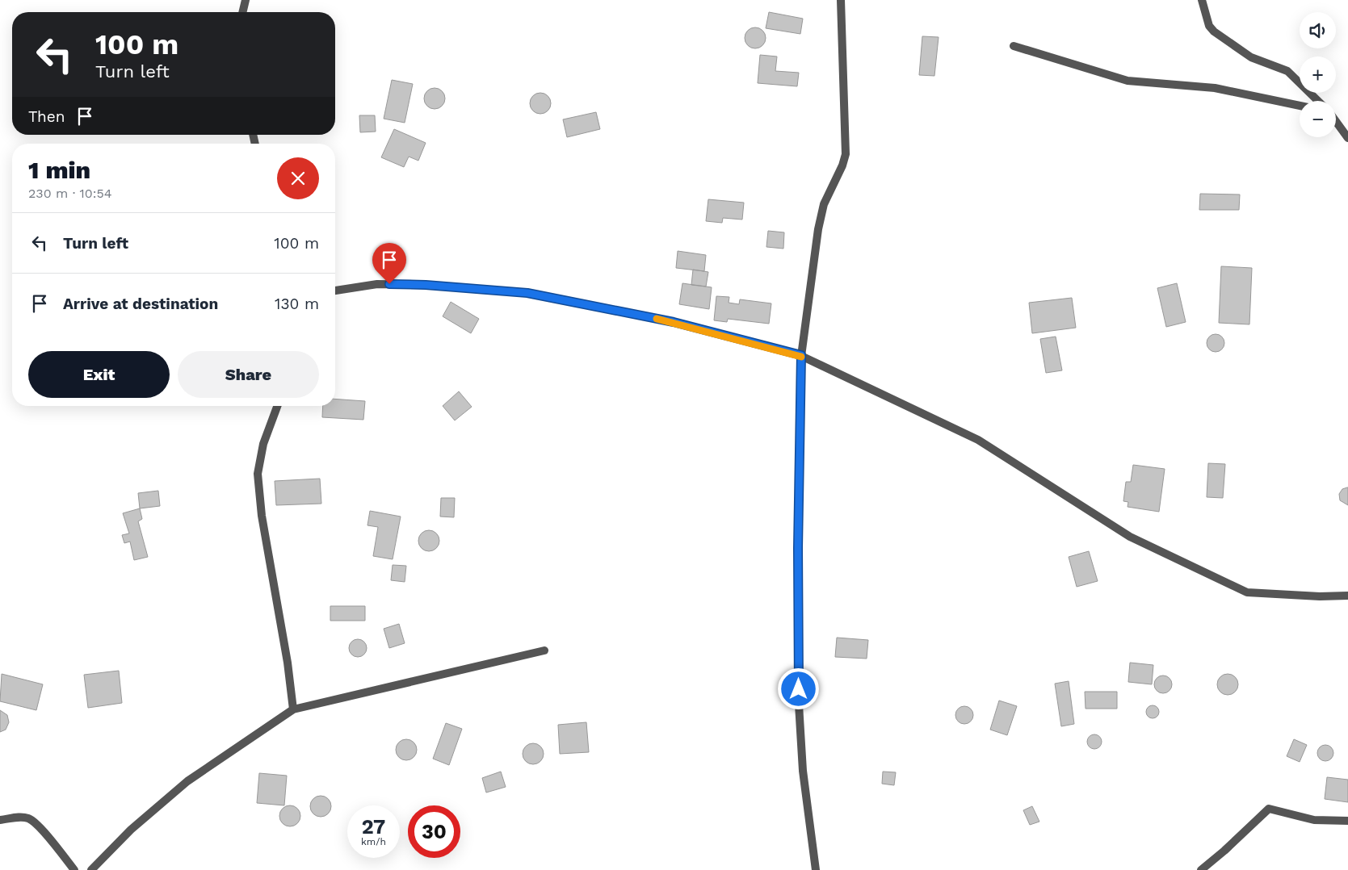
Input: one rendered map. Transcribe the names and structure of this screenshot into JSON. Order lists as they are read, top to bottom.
{
  "page": {
    "map_buttons": ["+", "−"],
    "turn": ["100 m", "Turn left"],
    "then": "Then",
    "heading": ["1 min", "230 m · 10:54"],
    "list": [
      {
        "name": "Turn left",
        "value": "100 m"
      },
      {
        "name": "Arrive at destination",
        "value": "130 m"
      }
    ],
    "buttons": ["Exit", "Share"],
    "speed": "27 km/h",
    "limit": "30"
  }
}
